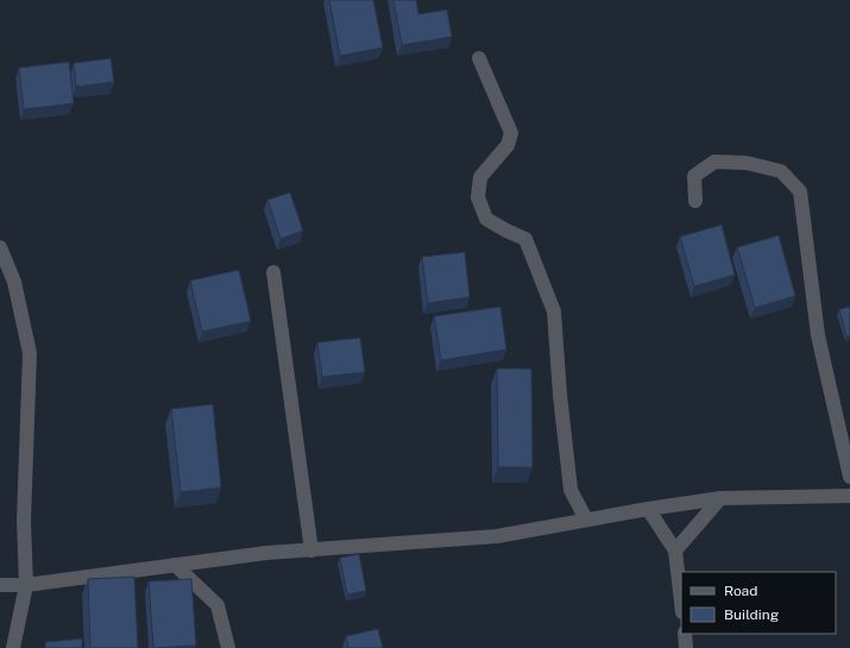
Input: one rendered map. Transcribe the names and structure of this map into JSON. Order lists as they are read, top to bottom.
{
  "legend": ["Road", "Building"]
}
